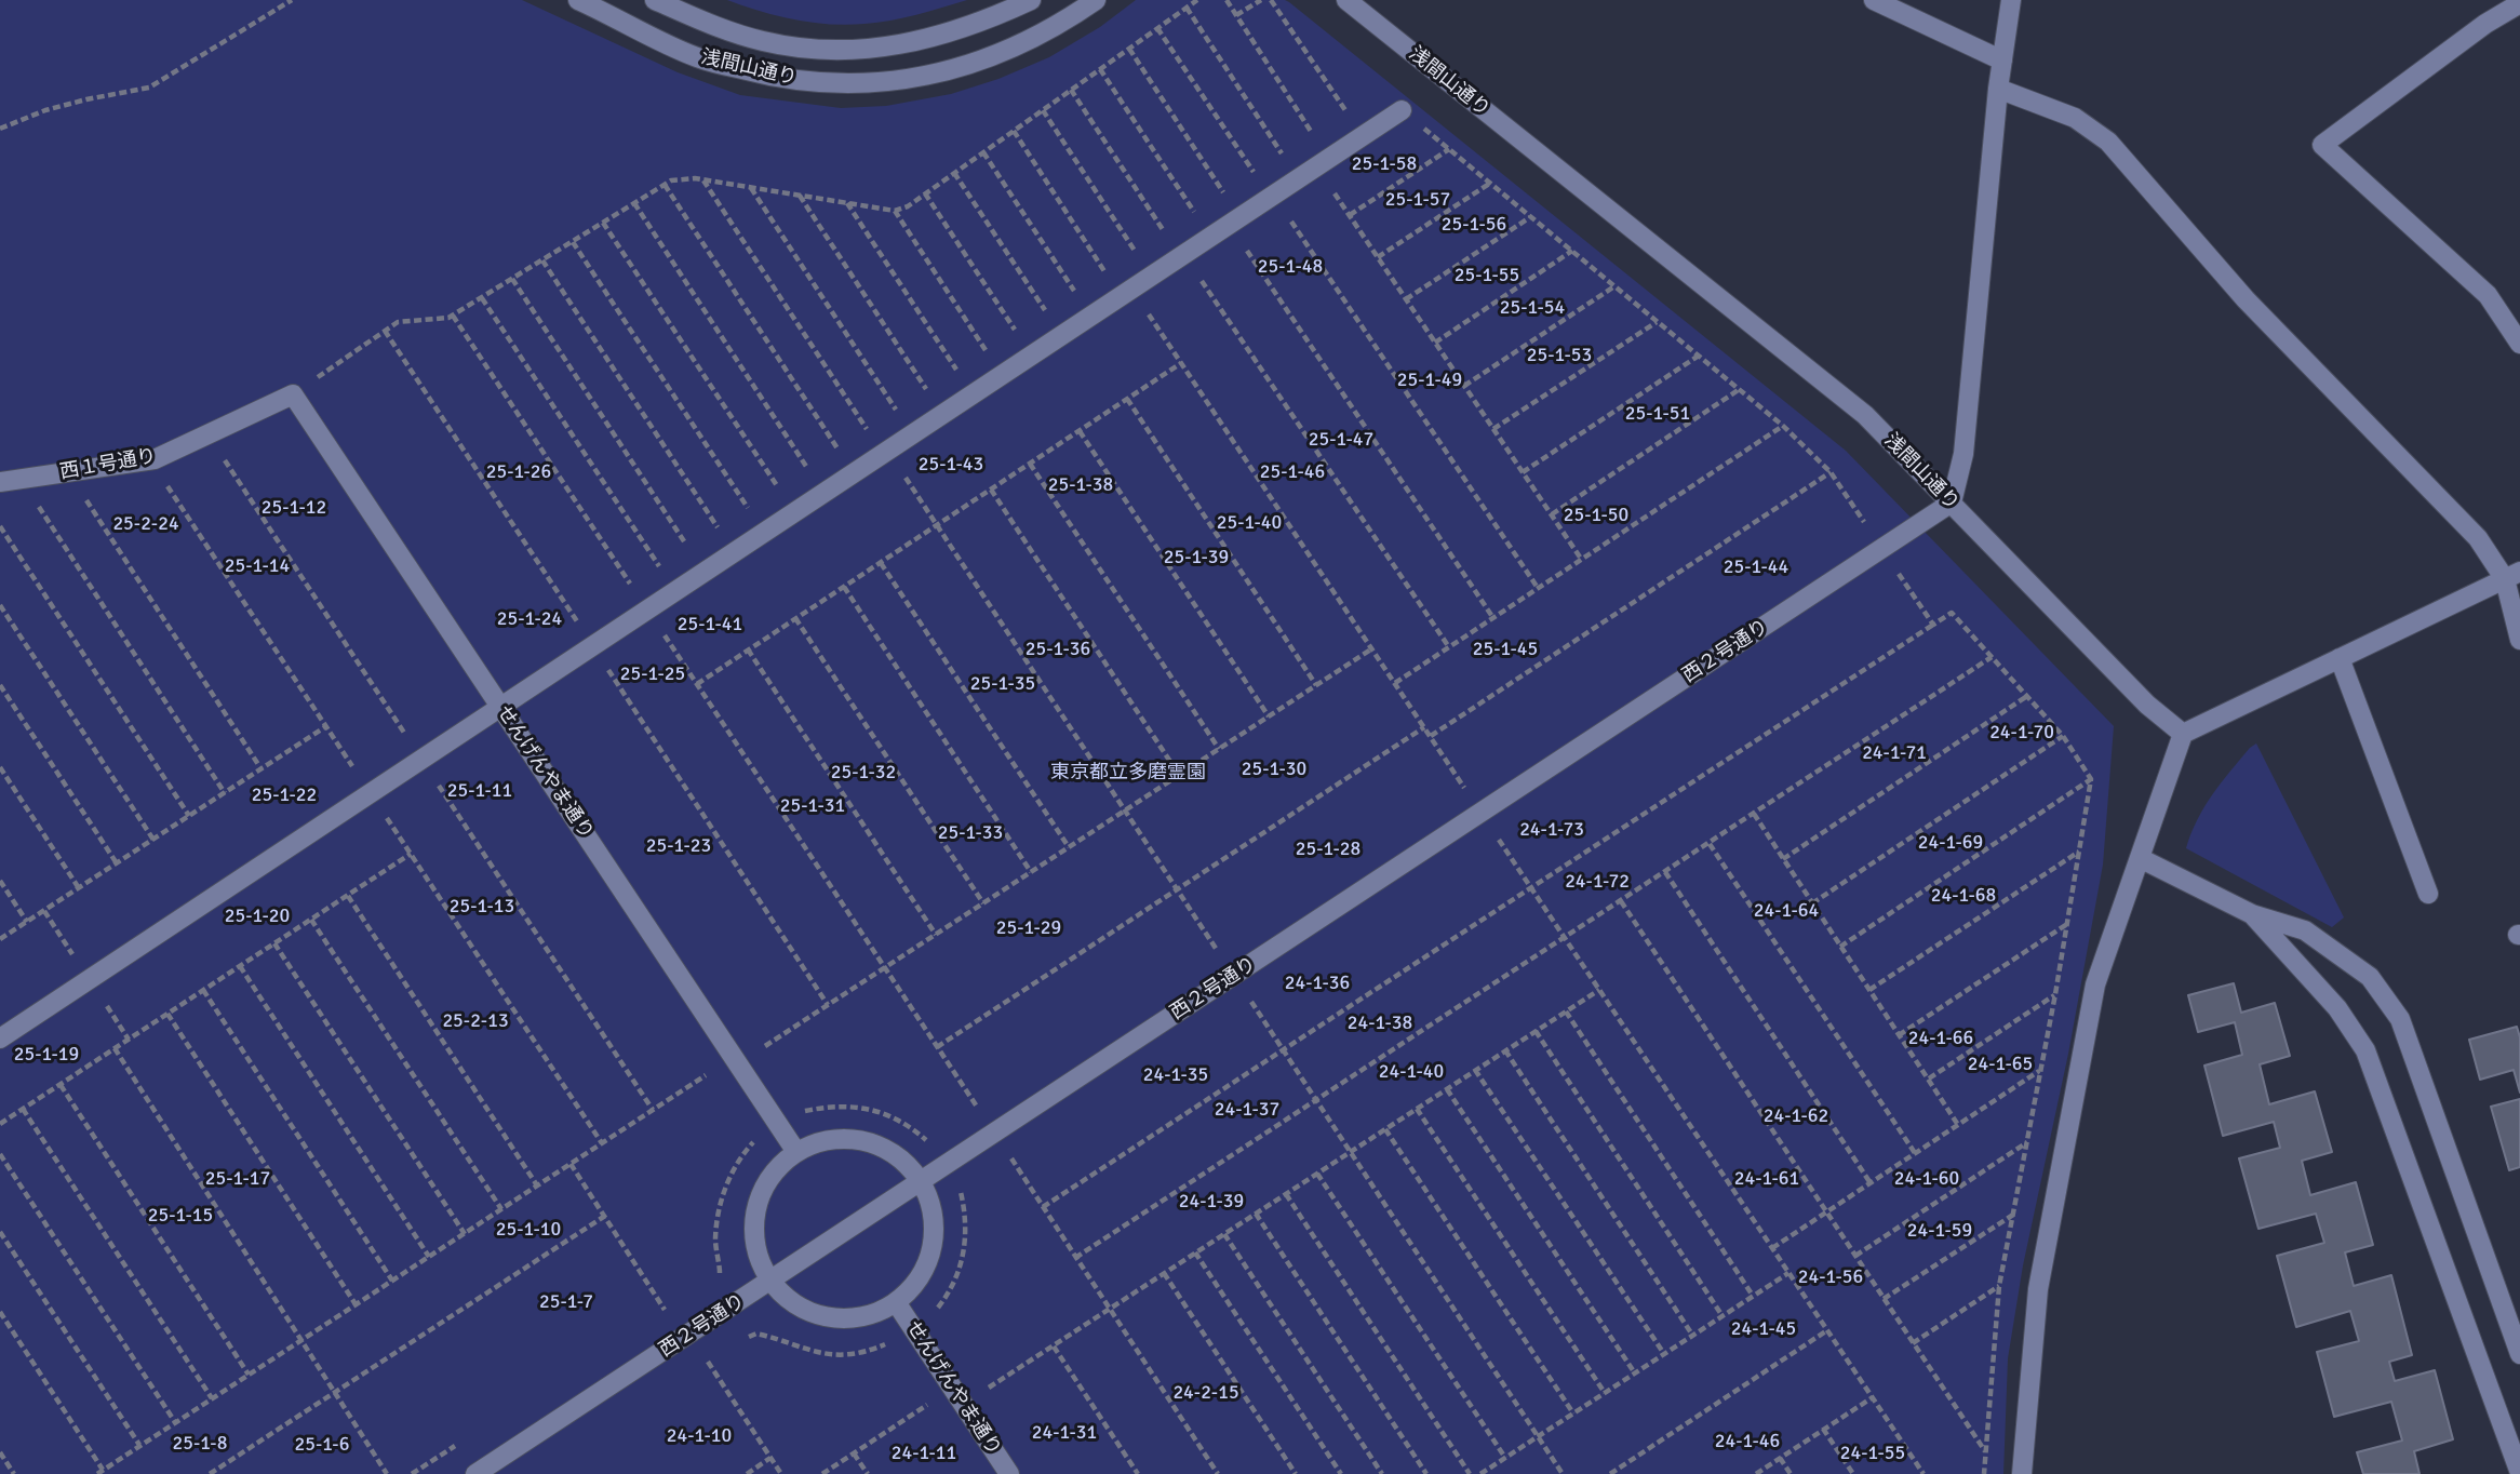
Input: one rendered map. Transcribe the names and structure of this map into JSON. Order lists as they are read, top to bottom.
{
  "streets": {
    "street": [
      "浅間山通り",
      "西１号通り",
      "西２号通り",
      "せんげんやま通り"
    ]
  },
  "crossings": [
    ["浅間山通り", "西２号通り"],
    ["西１号通り", "せんげんやま通り"]
  ],
  "parks": [
    "25-1-58",
    "25-1-57",
    "25-1-56",
    "25-1-48",
    "25-1-55",
    "25-1-54",
    "25-1-53",
    "25-1-49",
    "25-1-51",
    "25-1-47",
    "25-1-43",
    "25-1-26",
    "25-1-46",
    "25-1-38",
    "25-1-12",
    "25-1-50",
    "25-1-40",
    "25-2-24",
    "25-1-39",
    "25-1-14",
    "25-1-44",
    "25-1-24",
    "25-1-41",
    "25-1-36",
    "25-1-45",
    "25-1-25",
    "25-1-35",
    "24-1-70",
    "24-1-71",
    "25-1-30",
    "25-1-32",
    "東京都立多磨霊園",
    "25-1-11",
    "25-1-22",
    "25-1-31",
    "24-1-73",
    "25-1-33",
    "24-1-69",
    "25-1-23",
    "25-1-28",
    "24-1-72",
    "24-1-68",
    "25-1-13",
    "24-1-64",
    "25-1-20",
    "25-1-29",
    "24-1-36",
    "25-2-13",
    "24-1-38",
    "24-1-66",
    "25-1-19",
    "24-1-65",
    "24-1-40",
    "24-1-35",
    "24-1-37",
    "24-1-62",
    "25-1-17",
    "24-1-61",
    "24-1-60",
    "24-1-39",
    "25-1-15",
    "25-1-10",
    "24-1-59",
    "24-1-56",
    "25-1-7",
    "24-1-45",
    "24-2-15",
    "24-1-31",
    "24-1-10",
    "24-1-46",
    "25-1-8",
    "25-1-6",
    "24-1-11",
    "24-1-55"
  ]
}
